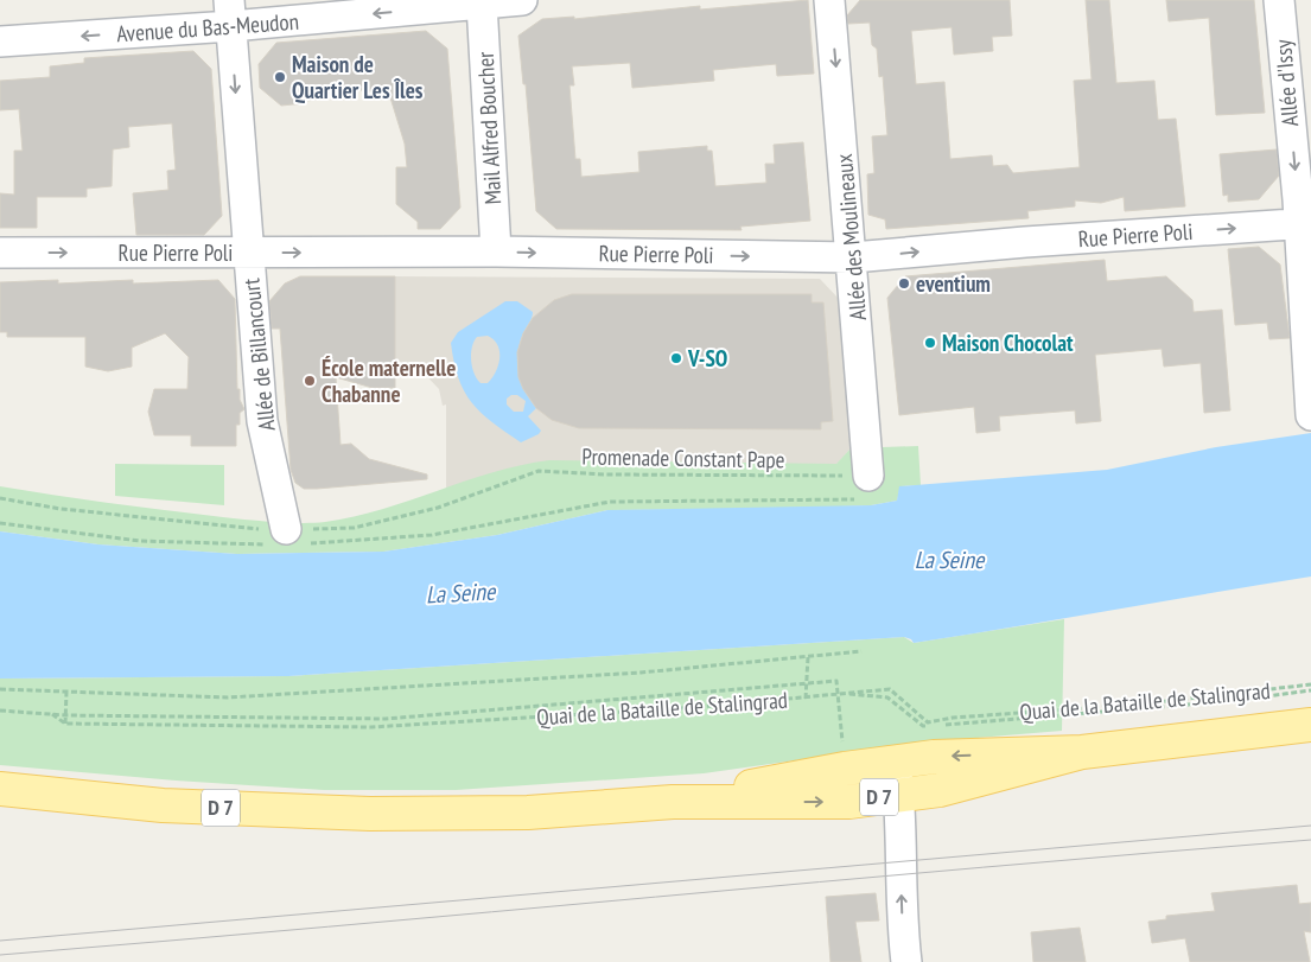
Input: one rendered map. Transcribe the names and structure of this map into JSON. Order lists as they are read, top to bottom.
{
  "streets": {
    "main road": ["Quai de la Bataille de Stalingrad", "D 7"],
    "street": [
      "Avenue du Bas-Meudon",
      "Allée d'Issy",
      "Mail Alfred Boucher",
      "Rue Pierre Poli",
      "Allée des Moulineaux",
      "Allée de Billancourt"
    ],
    "path": ["Promenade Constant Pape"]
  },
  "crossings": [
    ["Avenue du Bas-Meudon", "Mail Alfred Boucher"],
    ["Avenue du Bas-Meudon", "Allée de Billancourt"],
    ["Allée d'Issy", "Rue Pierre Poli"],
    ["Mail Alfred Boucher", "Rue Pierre Poli"],
    ["Rue Pierre Poli", "Allée des Moulineaux"],
    ["Rue Pierre Poli", "Allée de Billancourt"],
    ["Allée des Moulineaux", "Promenade Constant Pape"]
  ],
  "one_way": [
    "Avenue du Bas-Meudon",
    "Allée d'Issy",
    "Rue Pierre Poli",
    "Allée des Moulineaux",
    "Allée de Billancourt"
  ],
  "water": ["La Seine"],
  "places": [
    "Maison de Quartier Les Îles",
    "eventium",
    "Maison Chocolat",
    "V-SO",
    "École maternelle Chabanne"
  ]
}
